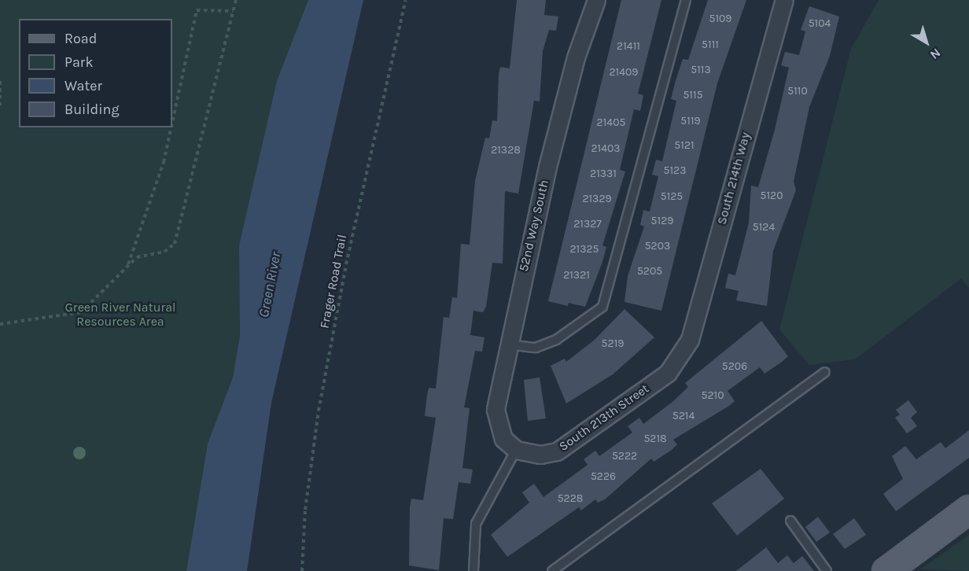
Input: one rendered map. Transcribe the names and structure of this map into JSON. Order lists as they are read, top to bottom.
{
  "streets": {
    "street": ["South 214th Way", "52nd Way South", "South 213th Street"],
    "path": ["Frager Road Trail"]
  },
  "crossings": [
    ["South 214th Way", "South 213th Street"],
    ["52nd Way South", "South 213th Street"]
  ],
  "water": ["Green River"],
  "parks": ["Green River Natural Resources Area"],
  "house_numbers": [
    "5109",
    "5104",
    "5111",
    "21411",
    "5113",
    "21409",
    "5110",
    "5115",
    "5119",
    "21405",
    "5121",
    "21403",
    "21328",
    "5123",
    "21331",
    "5120",
    "5125",
    "21329",
    "5129",
    "21327",
    "5124",
    "5203",
    "21325",
    "5205",
    "21321",
    "5219",
    "5206",
    "5210",
    "5214",
    "5218",
    "5222",
    "5226",
    "5228"
  ],
  "legend": [
    "Road",
    "Park",
    "Water",
    "Building"
  ],
  "north": "bottom right"
}
